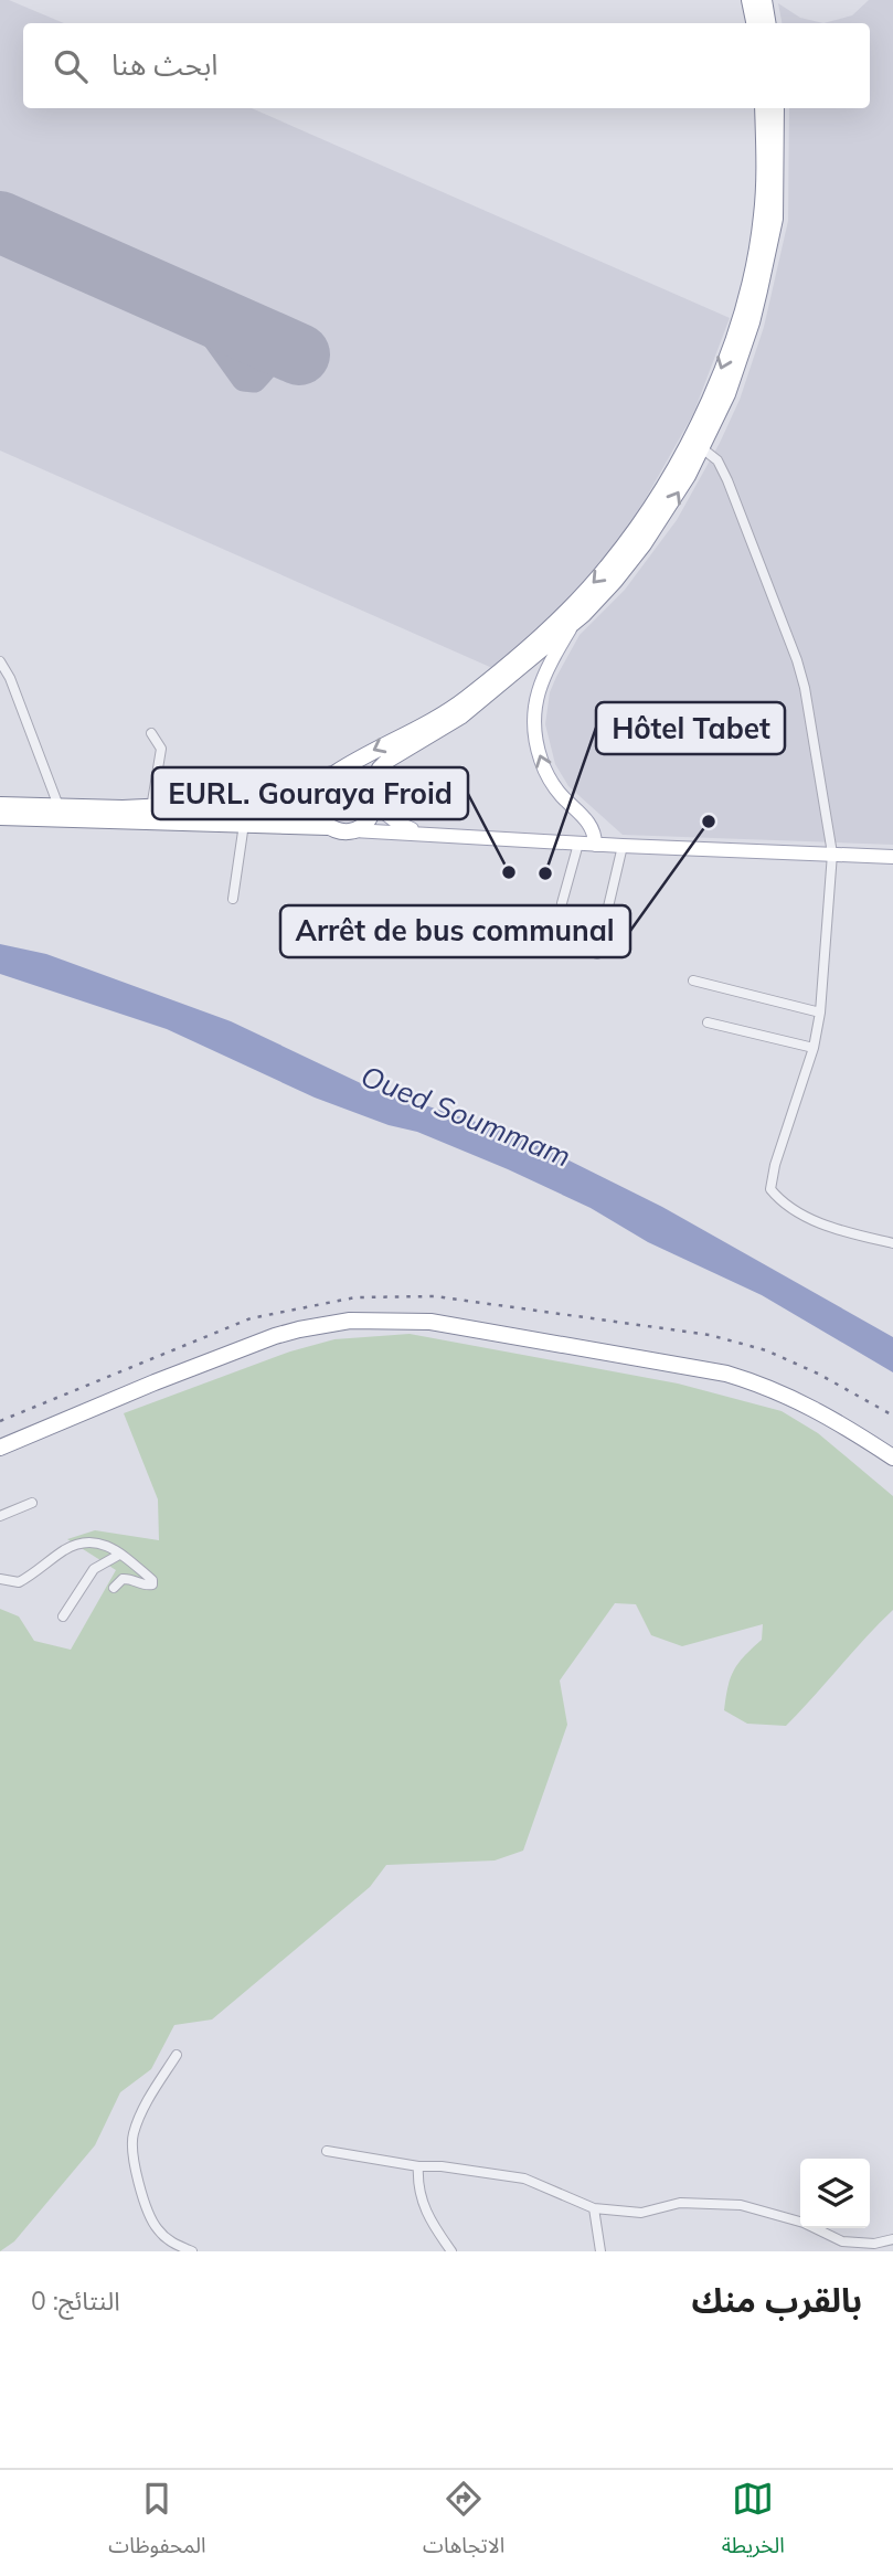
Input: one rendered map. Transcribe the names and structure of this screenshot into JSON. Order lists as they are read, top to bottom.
{
  "water": ["Oued Soummam"],
  "places": ["Arrêt de bus communal", "EURL. Gouraya Froid", "Hôtel Tabet"],
  "page": {
    "search": "ابحث هنا",
    "heading": ["بالقرب منك", "النتائج: 0"],
    "nav": ["الخريطة", "الاتجاهات", "المحفوظات"]
  }
}
